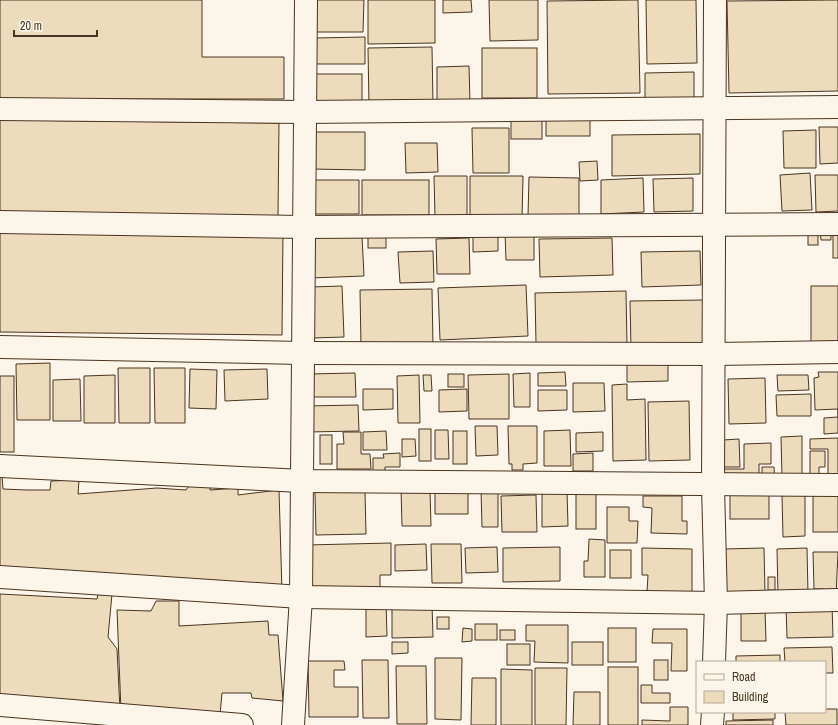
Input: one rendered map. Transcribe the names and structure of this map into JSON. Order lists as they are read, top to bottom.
{
  "legend": ["Road", "Building"],
  "scale_bar": "20 m"
}
